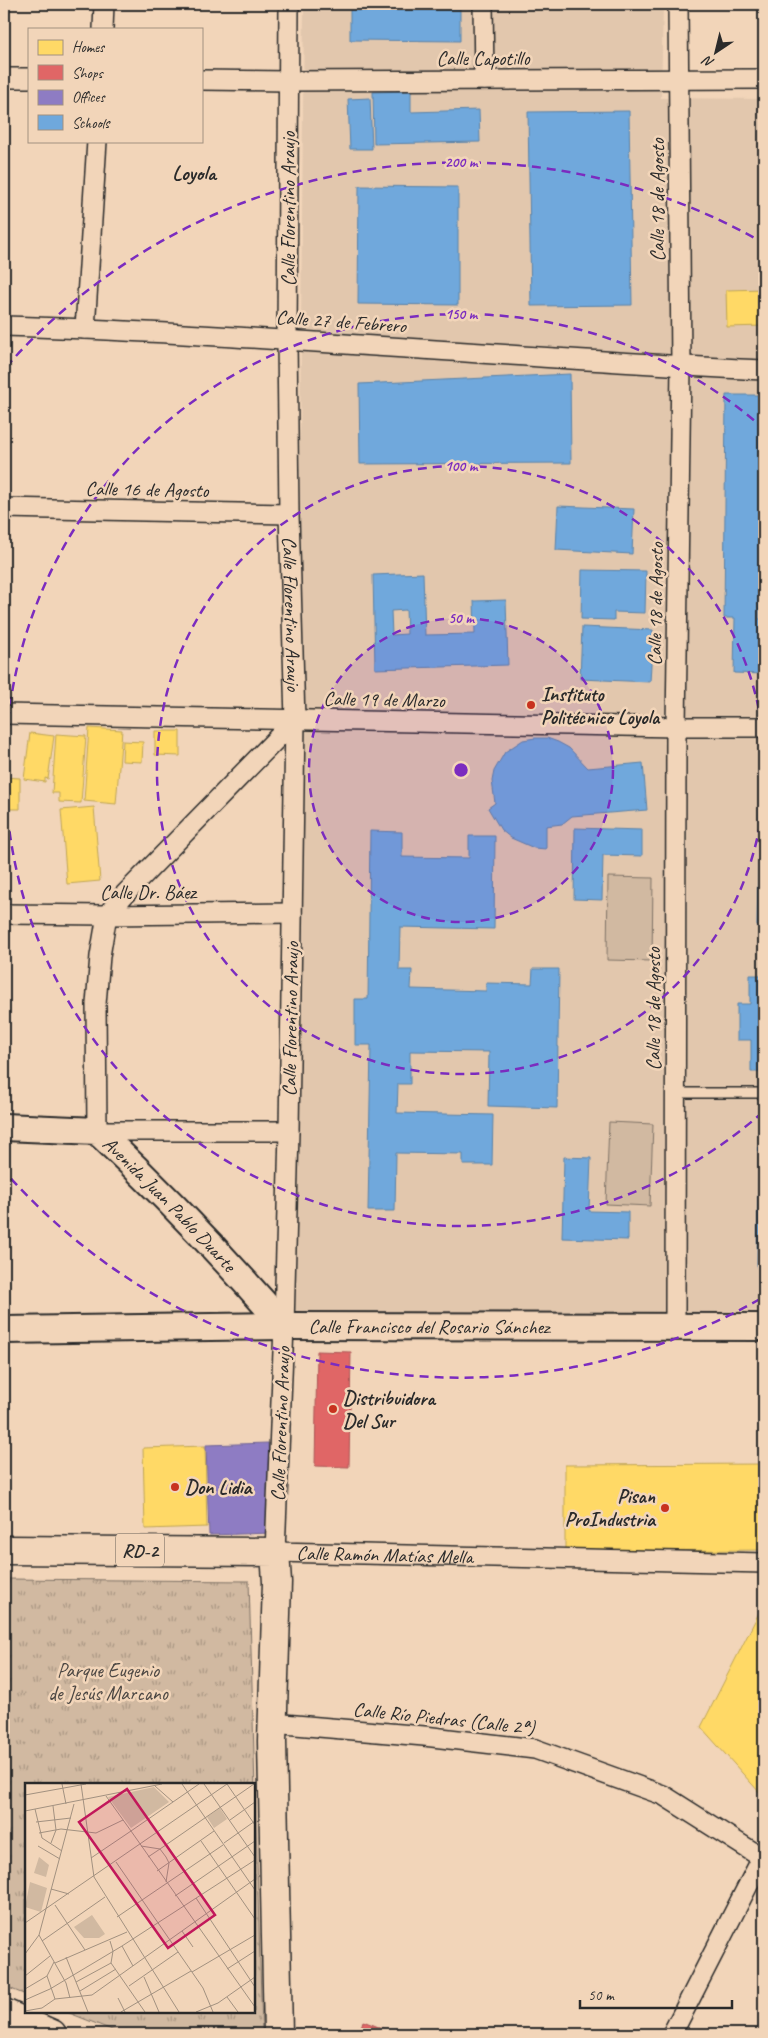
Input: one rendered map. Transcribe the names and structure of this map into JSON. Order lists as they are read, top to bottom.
{
  "streets": {
    "main road": ["Calle Florentino Araujo", "RD-2", "Calle Ramón Matías Mella"],
    "street": [
      "Calle Capotillo",
      "Calle 18 de Agosto",
      "Calle 27 de Febrero",
      "Calle 16 de Agosto",
      "Calle 19 de Marzo",
      "Calle Dr. Báez",
      "Avenida Juan Pablo Duarte",
      "Calle Francisco del Rosario Sánchez",
      "Calle Río Piedras (Calle 2ª)"
    ]
  },
  "crossings": [
    ["Calle Capotillo", "Calle 18 de Agosto"],
    ["Calle Capotillo", "Calle Florentino Araujo"],
    ["Calle 18 de Agosto", "Calle 27 de Febrero"],
    ["Calle 18 de Agosto", "Calle 19 de Marzo"],
    ["Calle 18 de Agosto", "Calle Francisco del Rosario Sánchez"],
    ["Calle Florentino Araujo", "Calle 27 de Febrero"],
    ["Calle Florentino Araujo", "Calle 16 de Agosto"],
    ["Calle Florentino Araujo", "Calle 19 de Marzo"],
    ["Calle Florentino Araujo", "Calle Dr. Báez"],
    ["Calle Florentino Araujo", "Avenida Juan Pablo Duarte"],
    ["Calle Florentino Araujo", "Calle Francisco del Rosario Sánchez"],
    ["Calle Florentino Araujo", "Calle Ramón Matías Mella"],
    ["Calle Florentino Araujo", "Calle Río Piedras (Calle 2ª)"],
    ["Avenida Juan Pablo Duarte", "Calle Francisco del Rosario Sánchez"]
  ],
  "districts": ["Loyola"],
  "parks": ["Parque Eugenio de Jesús Marcano"],
  "places": [
    "Instituto Politécnico Loyola",
    "Distribuidora Del Sur",
    "Don Lidia",
    "Pisan ProIndustria"
  ],
  "legend": [
    "Homes",
    "Shops",
    "Offices",
    "Schools"
  ],
  "scale_bar": "50 m",
  "north": "bottom left",
  "rings": [
    "200 m",
    "150 m",
    "100 m",
    "50 m"
  ]
}
